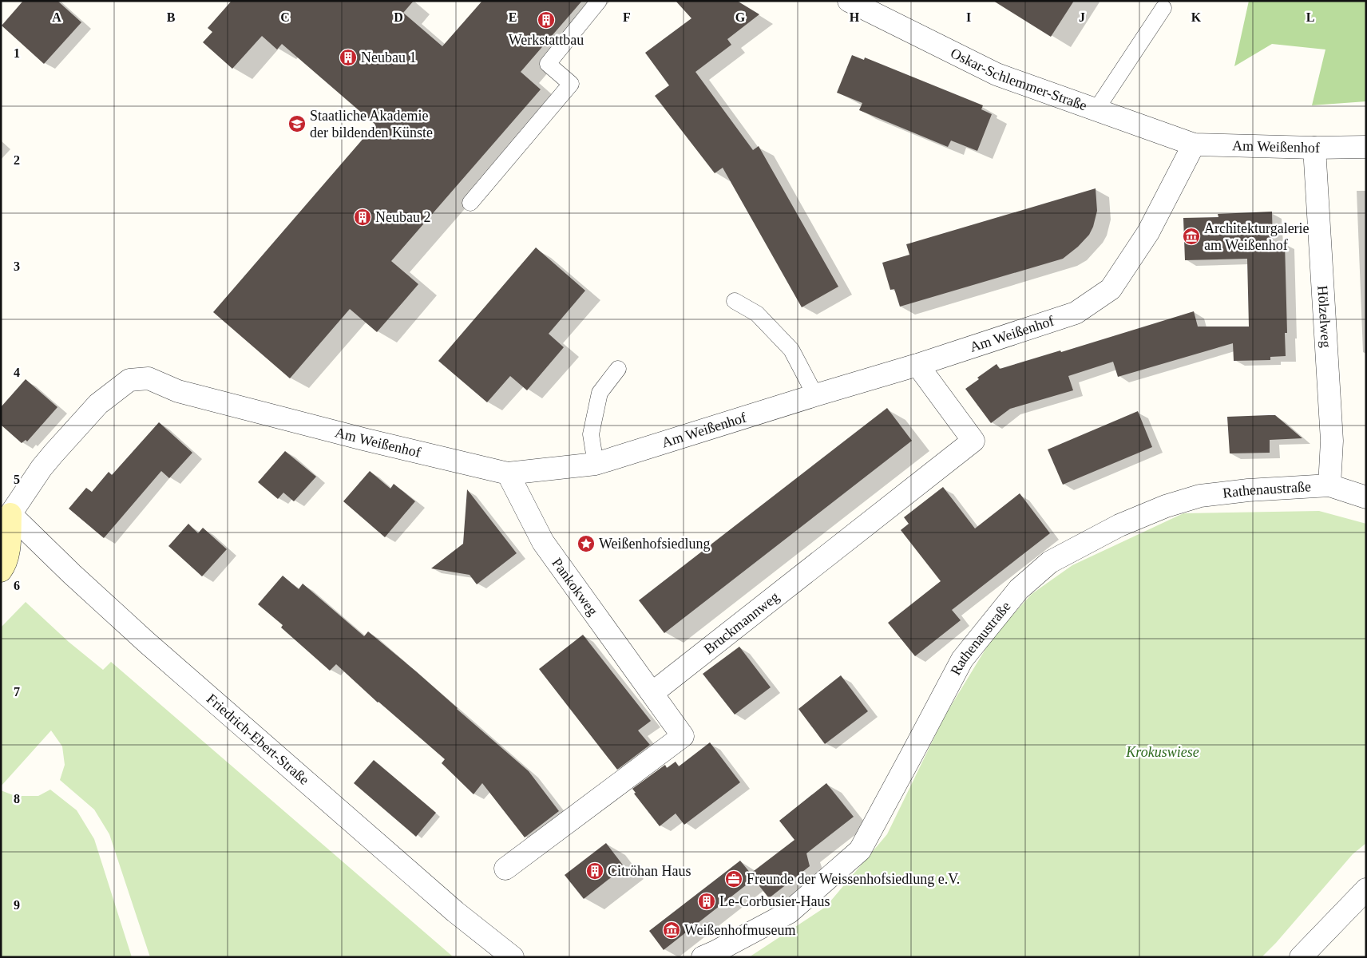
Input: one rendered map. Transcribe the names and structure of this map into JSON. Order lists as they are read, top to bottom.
{
  "streets": {
    "street": [
      "Oskar-Schlemmer-Straße",
      "Am Weißenhof",
      "Hölzelweg",
      "Rathenaustraße",
      "Pankokweg",
      "Bruckmannweg",
      "Friedrich-Ebert-Straße"
    ]
  },
  "crossings": [
    ["Oskar-Schlemmer-Straße", "Am Weißenhof"],
    ["Am Weißenhof", "Hölzelweg"],
    ["Am Weißenhof", "Pankokweg"],
    ["Am Weißenhof", "Bruckmannweg"],
    ["Am Weißenhof", "Friedrich-Ebert-Straße"],
    ["Hölzelweg", "Rathenaustraße"],
    ["Pankokweg", "Bruckmannweg"]
  ],
  "parks": ["Krokuswiese"],
  "places": {
    "building": [
      "Werkstattbau",
      "Neubau 1",
      "Neubau 2",
      "Citröhan Haus",
      "Le-Corbusier-Haus"
    ],
    "school or university": ["Staatliche Akademie der bildenden Künste"],
    "museum": ["Architekturgalerie am Weißenhof", "Weißenhofmuseum"],
    "place": ["Weißenhofsiedlung"],
    "office": ["Freunde der Weissenhofsiedlung e.V."]
  },
  "grid": {
    "columns": [
      "A",
      "B",
      "C",
      "D",
      "E",
      "F",
      "G",
      "H",
      "I",
      "J",
      "K",
      "L"
    ],
    "rows": [
      "1",
      "2",
      "3",
      "4",
      "5",
      "6",
      "7",
      "8",
      "9"
    ]
  }
}
